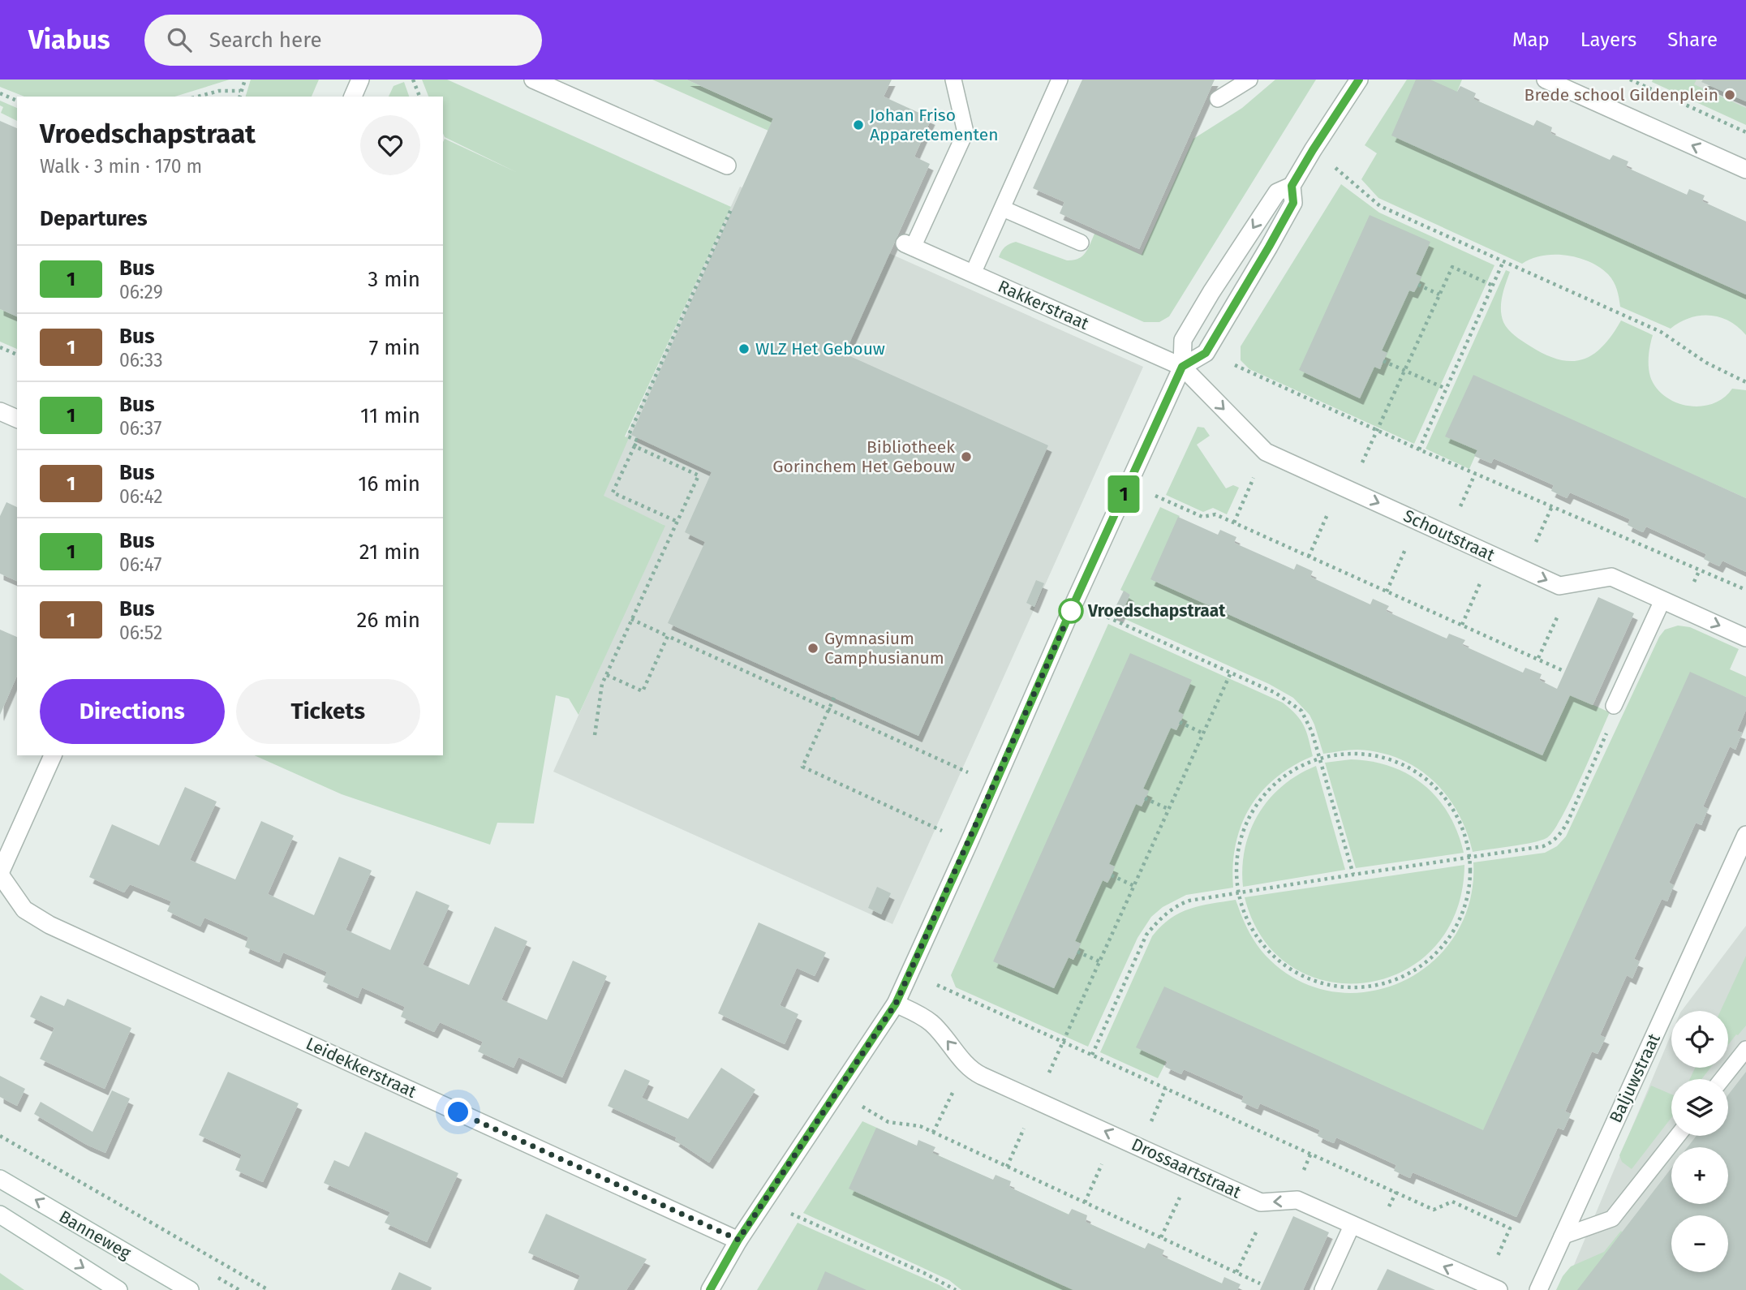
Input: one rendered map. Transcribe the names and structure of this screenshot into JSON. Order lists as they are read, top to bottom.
{
  "streets": {
    "street": [
      "Rakkerstraat",
      "Schoutstraat",
      "Leidekkerstraat",
      "Baljuwstraat",
      "Drossaartstraat",
      "Banneweg"
    ]
  },
  "crossings": [
    ["Rakkerstraat", "Schoutstraat"]
  ],
  "one_way": ["Schoutstraat", "Drossaartstraat"],
  "places": [
    "Brede school Gildenplein",
    "Johan Friso Apparetementen",
    "WLZ Het Gebouw",
    "Bibliotheek Gorinchem Het Gebouw",
    "Vroedschapstraat",
    "Gymnasium Camphusianum"
  ],
  "lines": ["bus line 1"],
  "page": {
    "header": "Viabus",
    "search": "Search here",
    "nav": ["Map", "Layers", "Share"],
    "on_map": "1",
    "heading": [
      ["Vroedschapstraat", "Walk · 3 min · 170 m"],
      "Departures"
    ],
    "list": [
      {
        "mark": "1",
        "name": "Bus",
        "note": "06:29",
        "value": "3 min"
      },
      {
        "mark": "1",
        "name": "Bus",
        "note": "06:33",
        "value": "7 min"
      },
      {
        "mark": "1",
        "name": "Bus",
        "note": "06:37",
        "value": "11 min"
      },
      {
        "mark": "1",
        "name": "Bus",
        "note": "06:42",
        "value": "16 min"
      },
      {
        "mark": "1",
        "name": "Bus",
        "note": "06:47",
        "value": "21 min"
      },
      {
        "mark": "1",
        "name": "Bus",
        "note": "06:52",
        "value": "26 min"
      }
    ],
    "buttons": ["Directions", "Tickets"],
    "map_buttons": ["+", "−"]
  }
}
